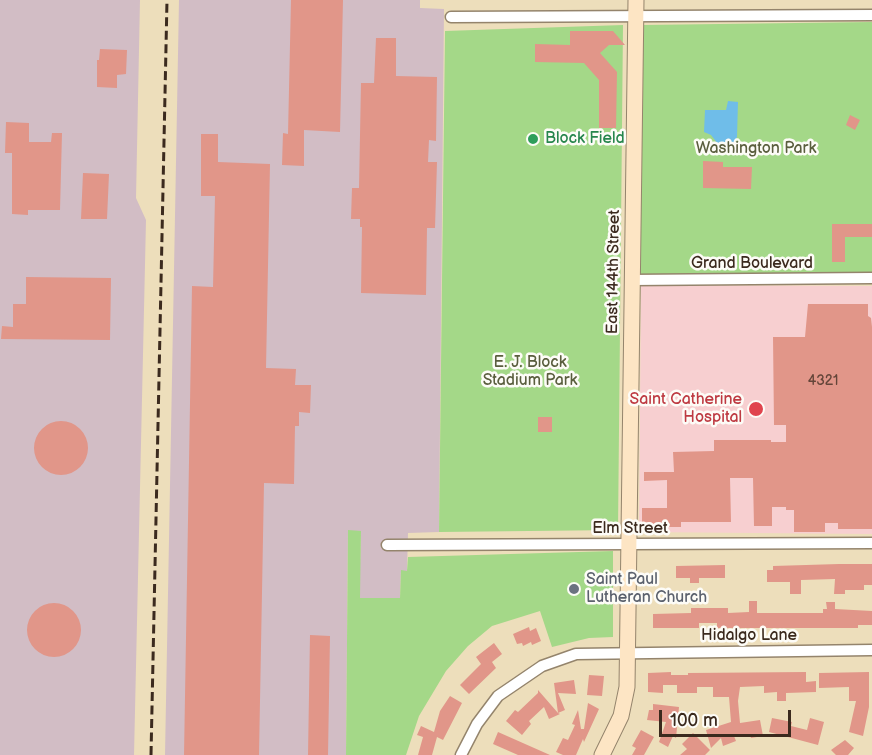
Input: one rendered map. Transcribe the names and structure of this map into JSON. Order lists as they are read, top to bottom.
{
  "streets": {
    "street": [
      "Grand Boulevard",
      "East 144th Street",
      "Elm Street",
      "Hidalgo Lane"
    ]
  },
  "crossings": [
    ["Grand Boulevard", "East 144th Street"],
    ["East 144th Street", "Elm Street"],
    ["East 144th Street", "Hidalgo Lane"]
  ],
  "parks": ["Washington Park", "E. J. Block Stadium Park"],
  "places": ["Block Field", "Saint Catherine Hospital", "Saint Paul Lutheran Church"],
  "house_numbers": ["4321"],
  "scale_bar": "100 m"
}
